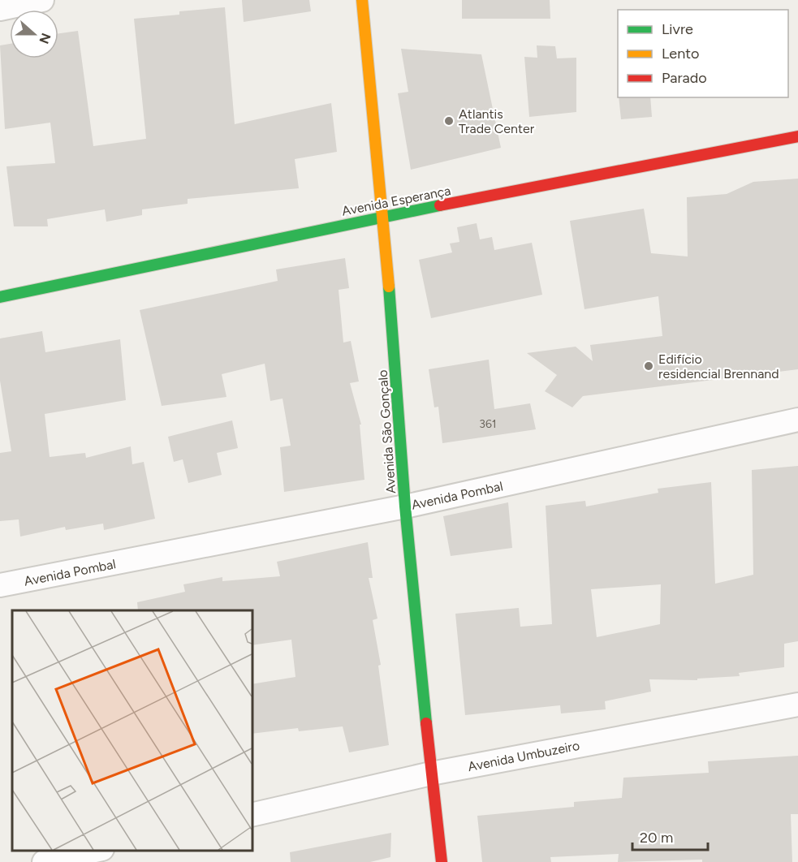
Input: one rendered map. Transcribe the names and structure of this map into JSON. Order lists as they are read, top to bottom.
{
  "streets": {
    "street": [
      "Avenida Esperança",
      "Avenida São Gonçalo",
      "Avenida Pombal",
      "Avenida Umbuzeiro"
    ]
  },
  "crossings": [
    ["Avenida Esperança", "Avenida São Gonçalo"],
    ["Avenida São Gonçalo", "Avenida Pombal"],
    ["Avenida São Gonçalo", "Avenida Umbuzeiro"]
  ],
  "places": ["Atlantis Trade Center", "Edifício residencial Brennand"],
  "house_numbers": ["361"],
  "legend": ["Livre", "Lento", "Parado"],
  "scale_bar": "20 m",
  "north": "right"
}
